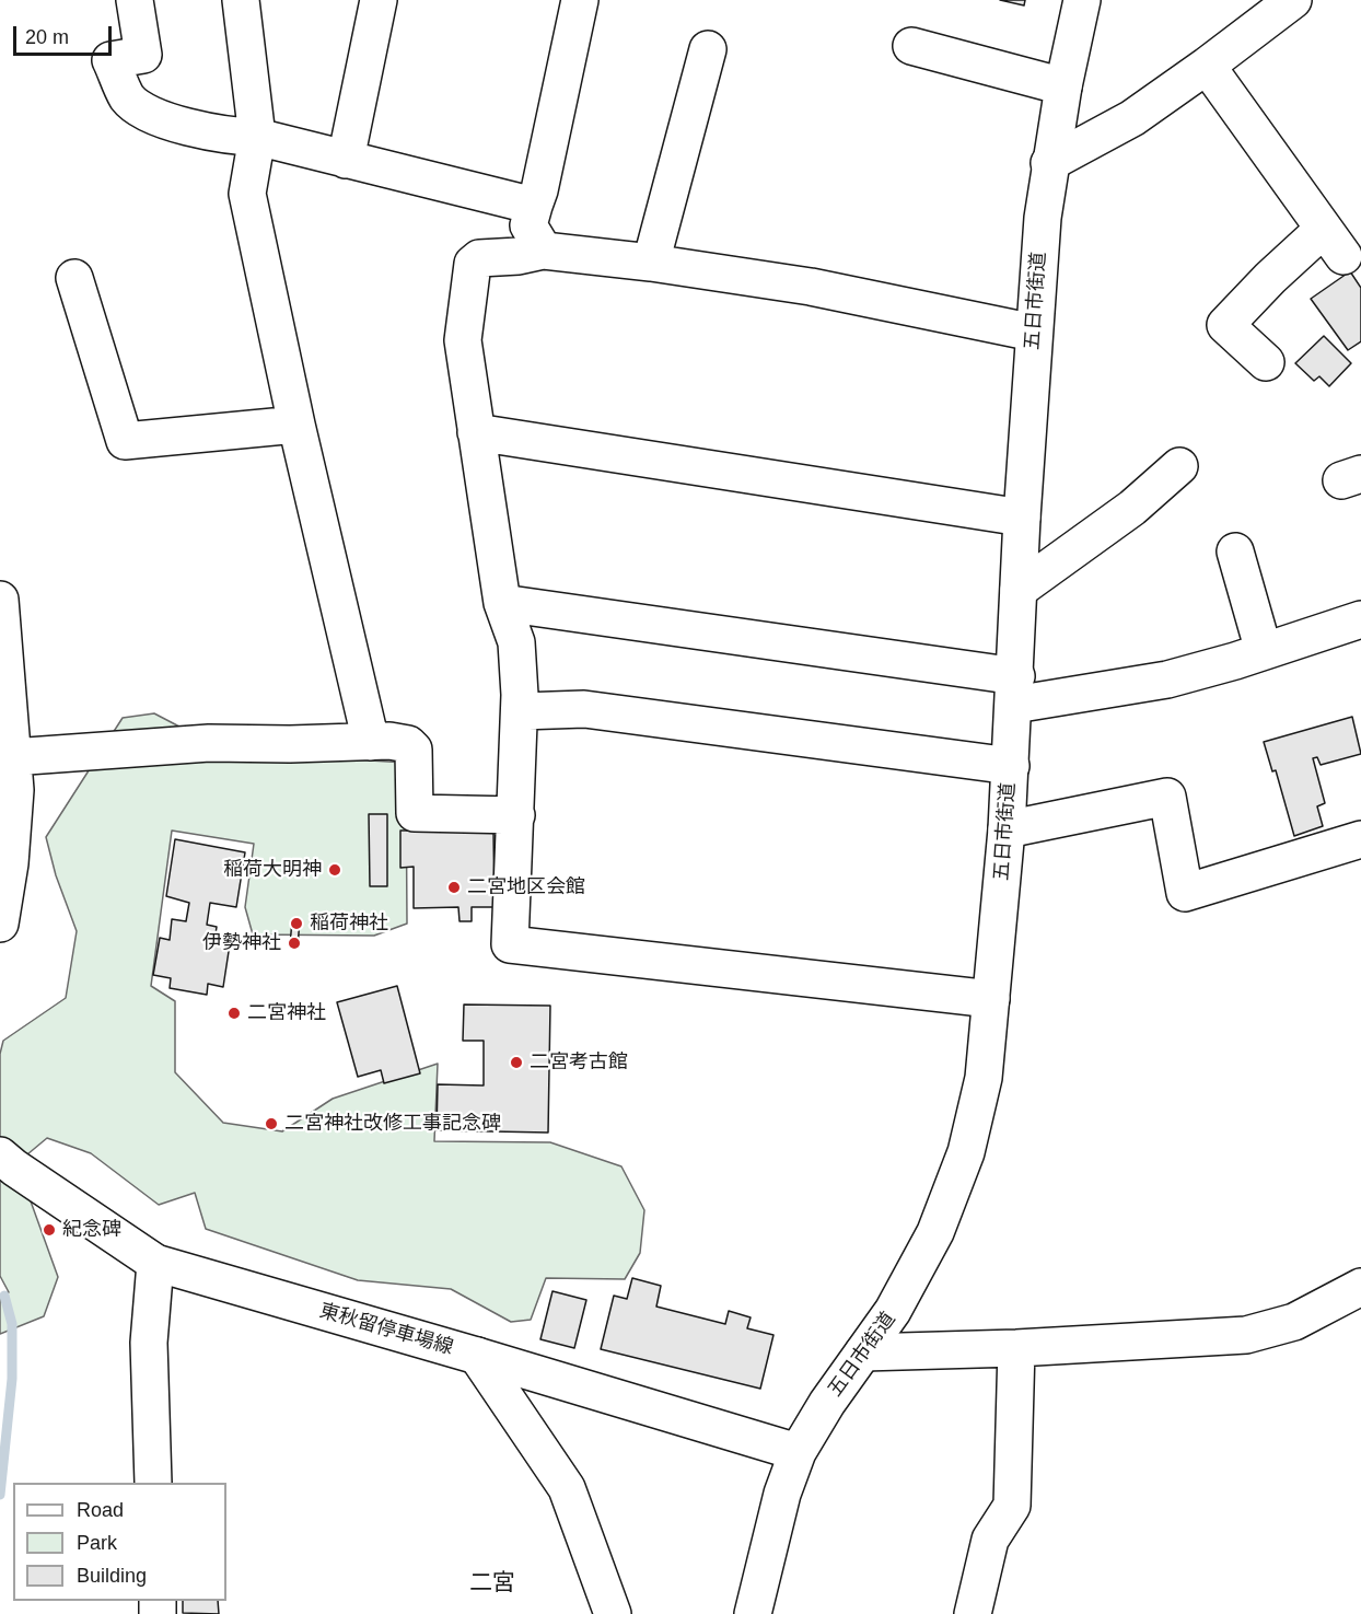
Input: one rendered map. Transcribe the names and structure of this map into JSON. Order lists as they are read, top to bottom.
{
  "streets": {
    "street": ["五日市街道", "東秋留停車場線"]
  },
  "crossings": [
    ["五日市街道", "東秋留停車場線"]
  ],
  "districts": ["二宮"],
  "places": [
    "稲荷大明神",
    "二宮地区会館",
    "稲荷神社",
    "伊勢神社",
    "二宮神社",
    "二宮考古館",
    "二宮神社改修工事記念碑",
    "紀念碑"
  ],
  "legend": ["Road", "Park", "Building"],
  "scale_bar": "20 m"
}
